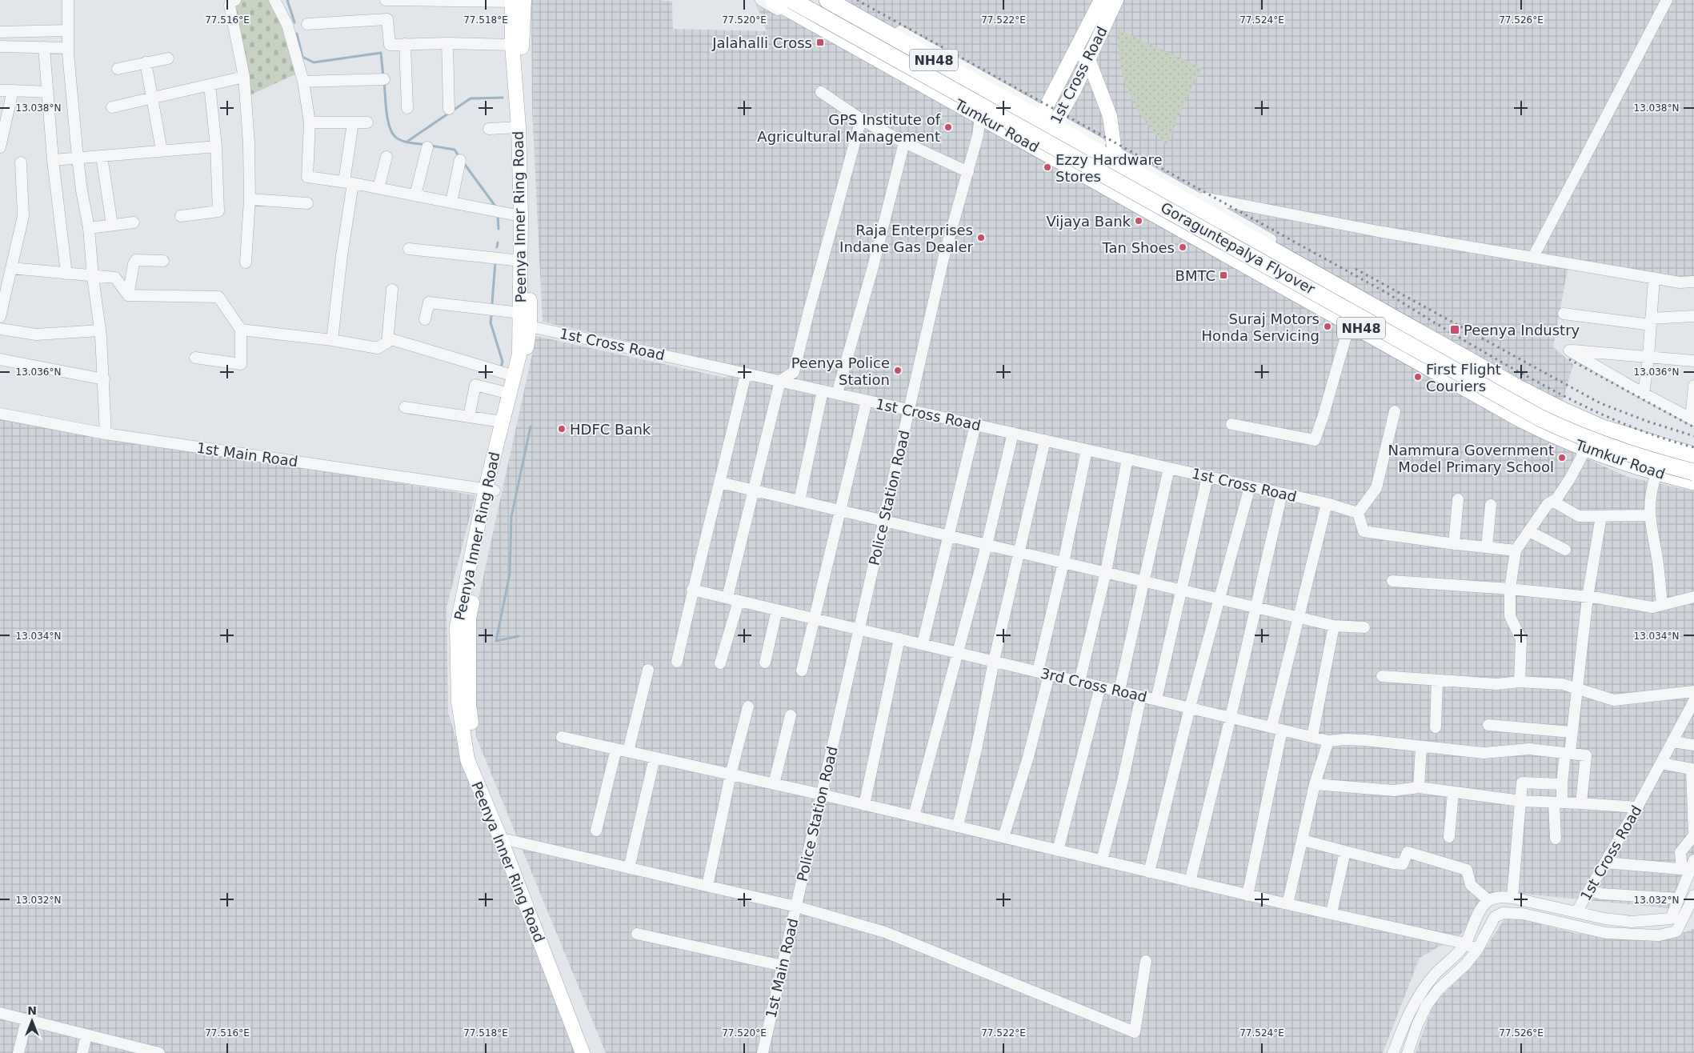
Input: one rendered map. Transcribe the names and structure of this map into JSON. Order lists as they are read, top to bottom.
{
  "streets": {
    "highway": ["NH48", "Tumkur Road", "Goraguntepalya Flyover"],
    "main road": ["1st Cross Road", "Peenya Inner Ring Road"],
    "street": ["1st Main Road", "Police Station Road", "3rd Cross Road"]
  },
  "crossings": [
    ["1st Cross Road", "Tumkur Road"],
    ["1st Cross Road", "Peenya Inner Ring Road"],
    ["1st Cross Road", "Police Station Road"],
    ["Tumkur Road", "Police Station Road"],
    ["Peenya Inner Ring Road", "1st Main Road"],
    ["1st Main Road", "Police Station Road"],
    ["Police Station Road", "3rd Cross Road"]
  ],
  "places": {
    "transit": ["Jalahalli Cross", "BMTC", "Peenya Industry"],
    "other": [
      "GPS Institute of Agricultural Management",
      "Ezzy Hardware Stores",
      "Vijaya Bank",
      "Raja Enterprises Indane Gas Dealer",
      "Tan Shoes",
      "Suraj Motors Honda Servicing",
      "Peenya Police Station",
      "First Flight Couriers",
      "HDFC Bank",
      "Nammura Government Model Primary School"
    ]
  },
  "north": "top",
  "coordinates": [
    "77.516°E",
    "77.518°E",
    "77.520°E",
    "77.522°E",
    "77.524°E",
    "77.526°E",
    "13.038°N",
    "13.036°N",
    "13.034°N",
    "13.032°N"
  ]
}
